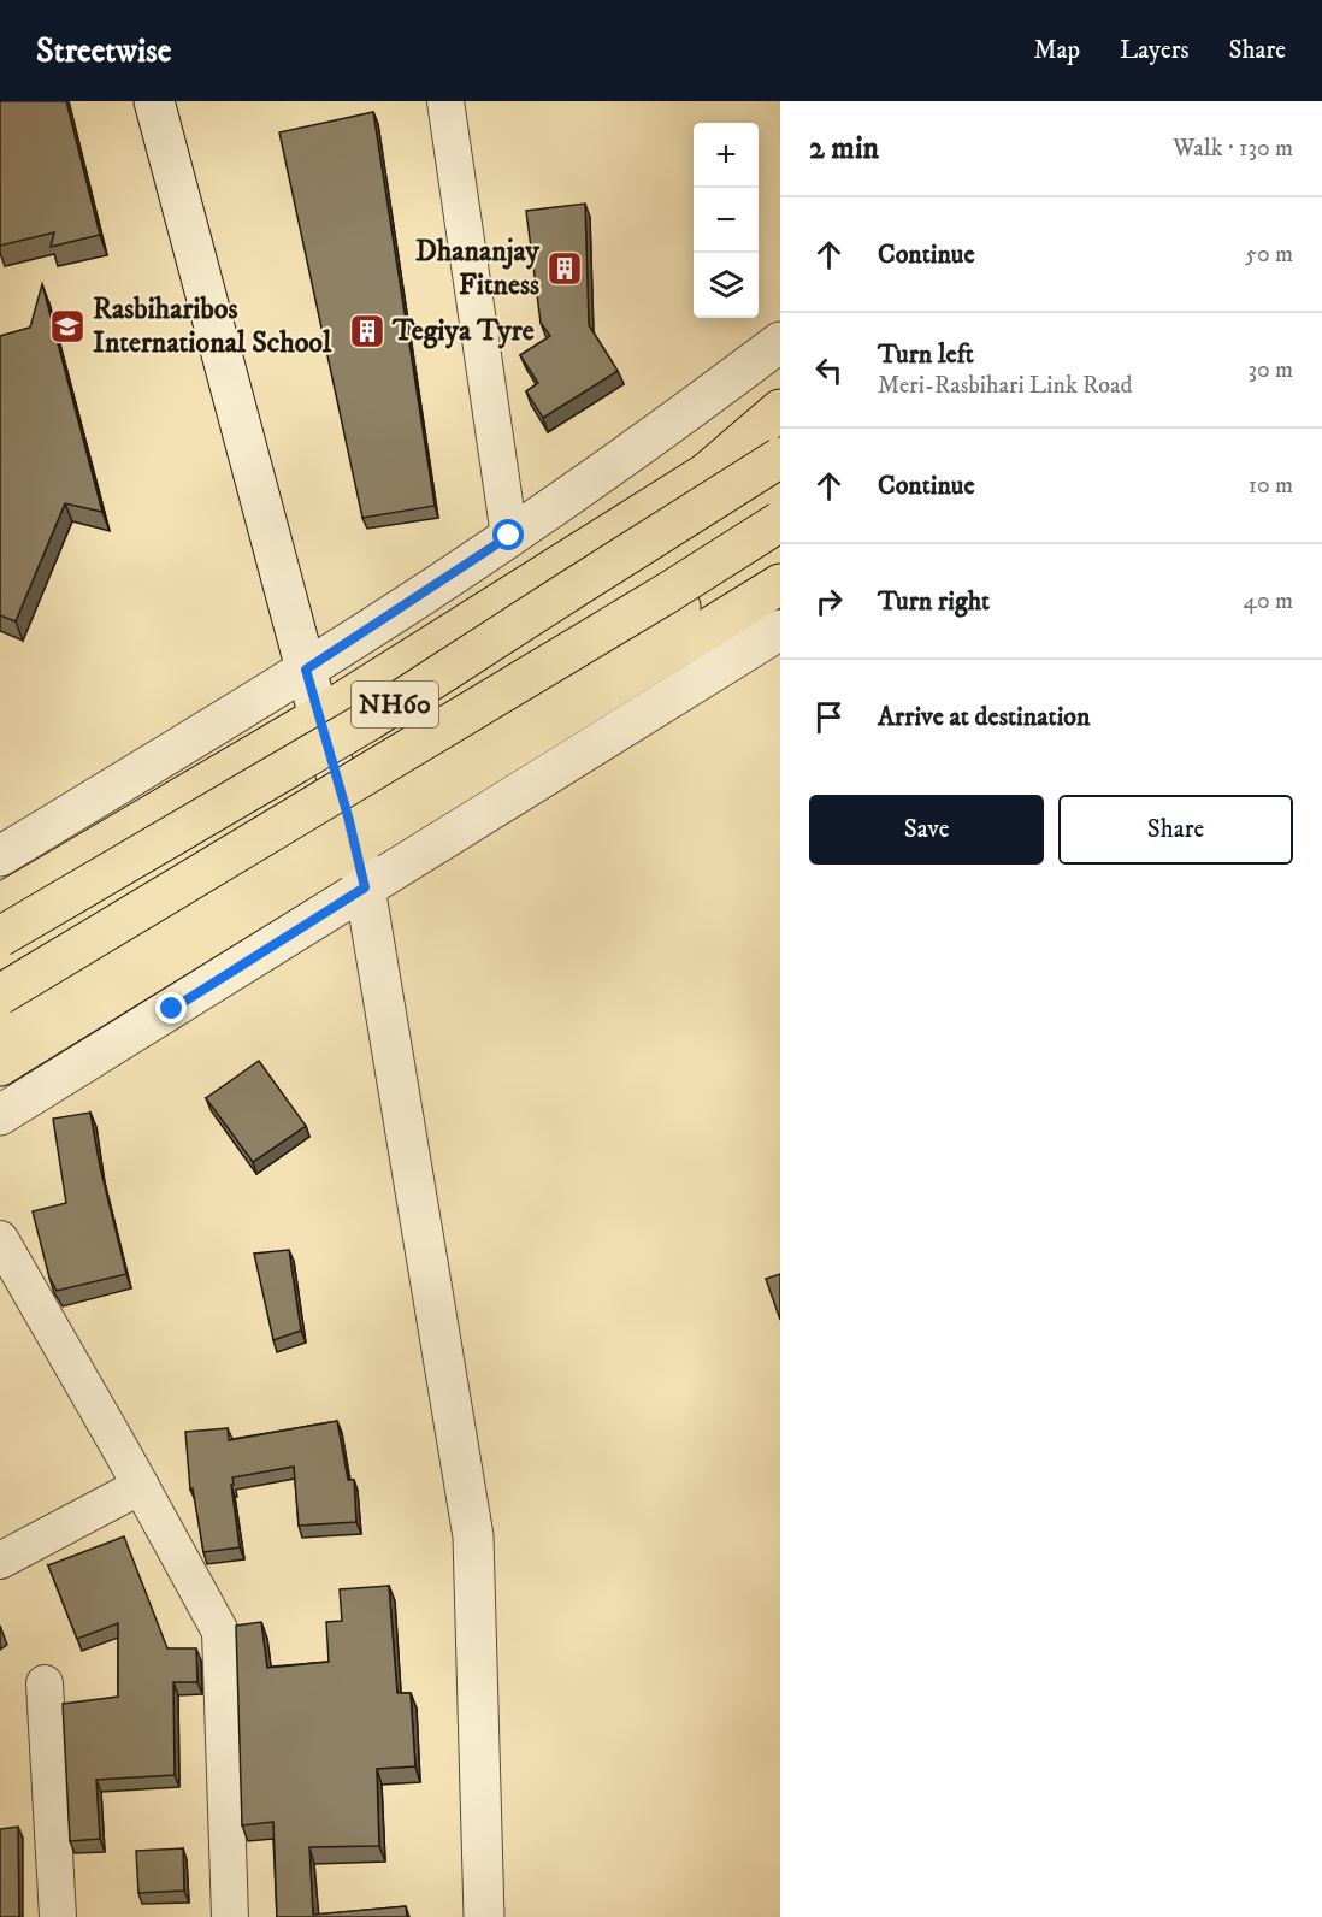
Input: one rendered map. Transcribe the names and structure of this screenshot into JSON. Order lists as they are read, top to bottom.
{
  "streets": {
    "main road": ["NH60"]
  },
  "places": {
    "building": ["Dhananjay Fitness", "Tegiya Tyre"],
    "school or university": ["Rasbiharibos International School"]
  },
  "page": {
    "header": "Streetwise",
    "nav": ["Map", "Layers", "Share"],
    "heading": ["2 min", "Walk · 130 m"],
    "map_buttons": ["+", "−"],
    "list": [
      ["Continue", "50 m"],
      ["Turn left", "Meri-Rasbihari Link Road", "30 m"],
      ["Continue", "10 m"],
      ["Turn right", "40 m"],
      "Arrive at destination"
    ],
    "buttons": ["Save", "Share"]
  }
}
